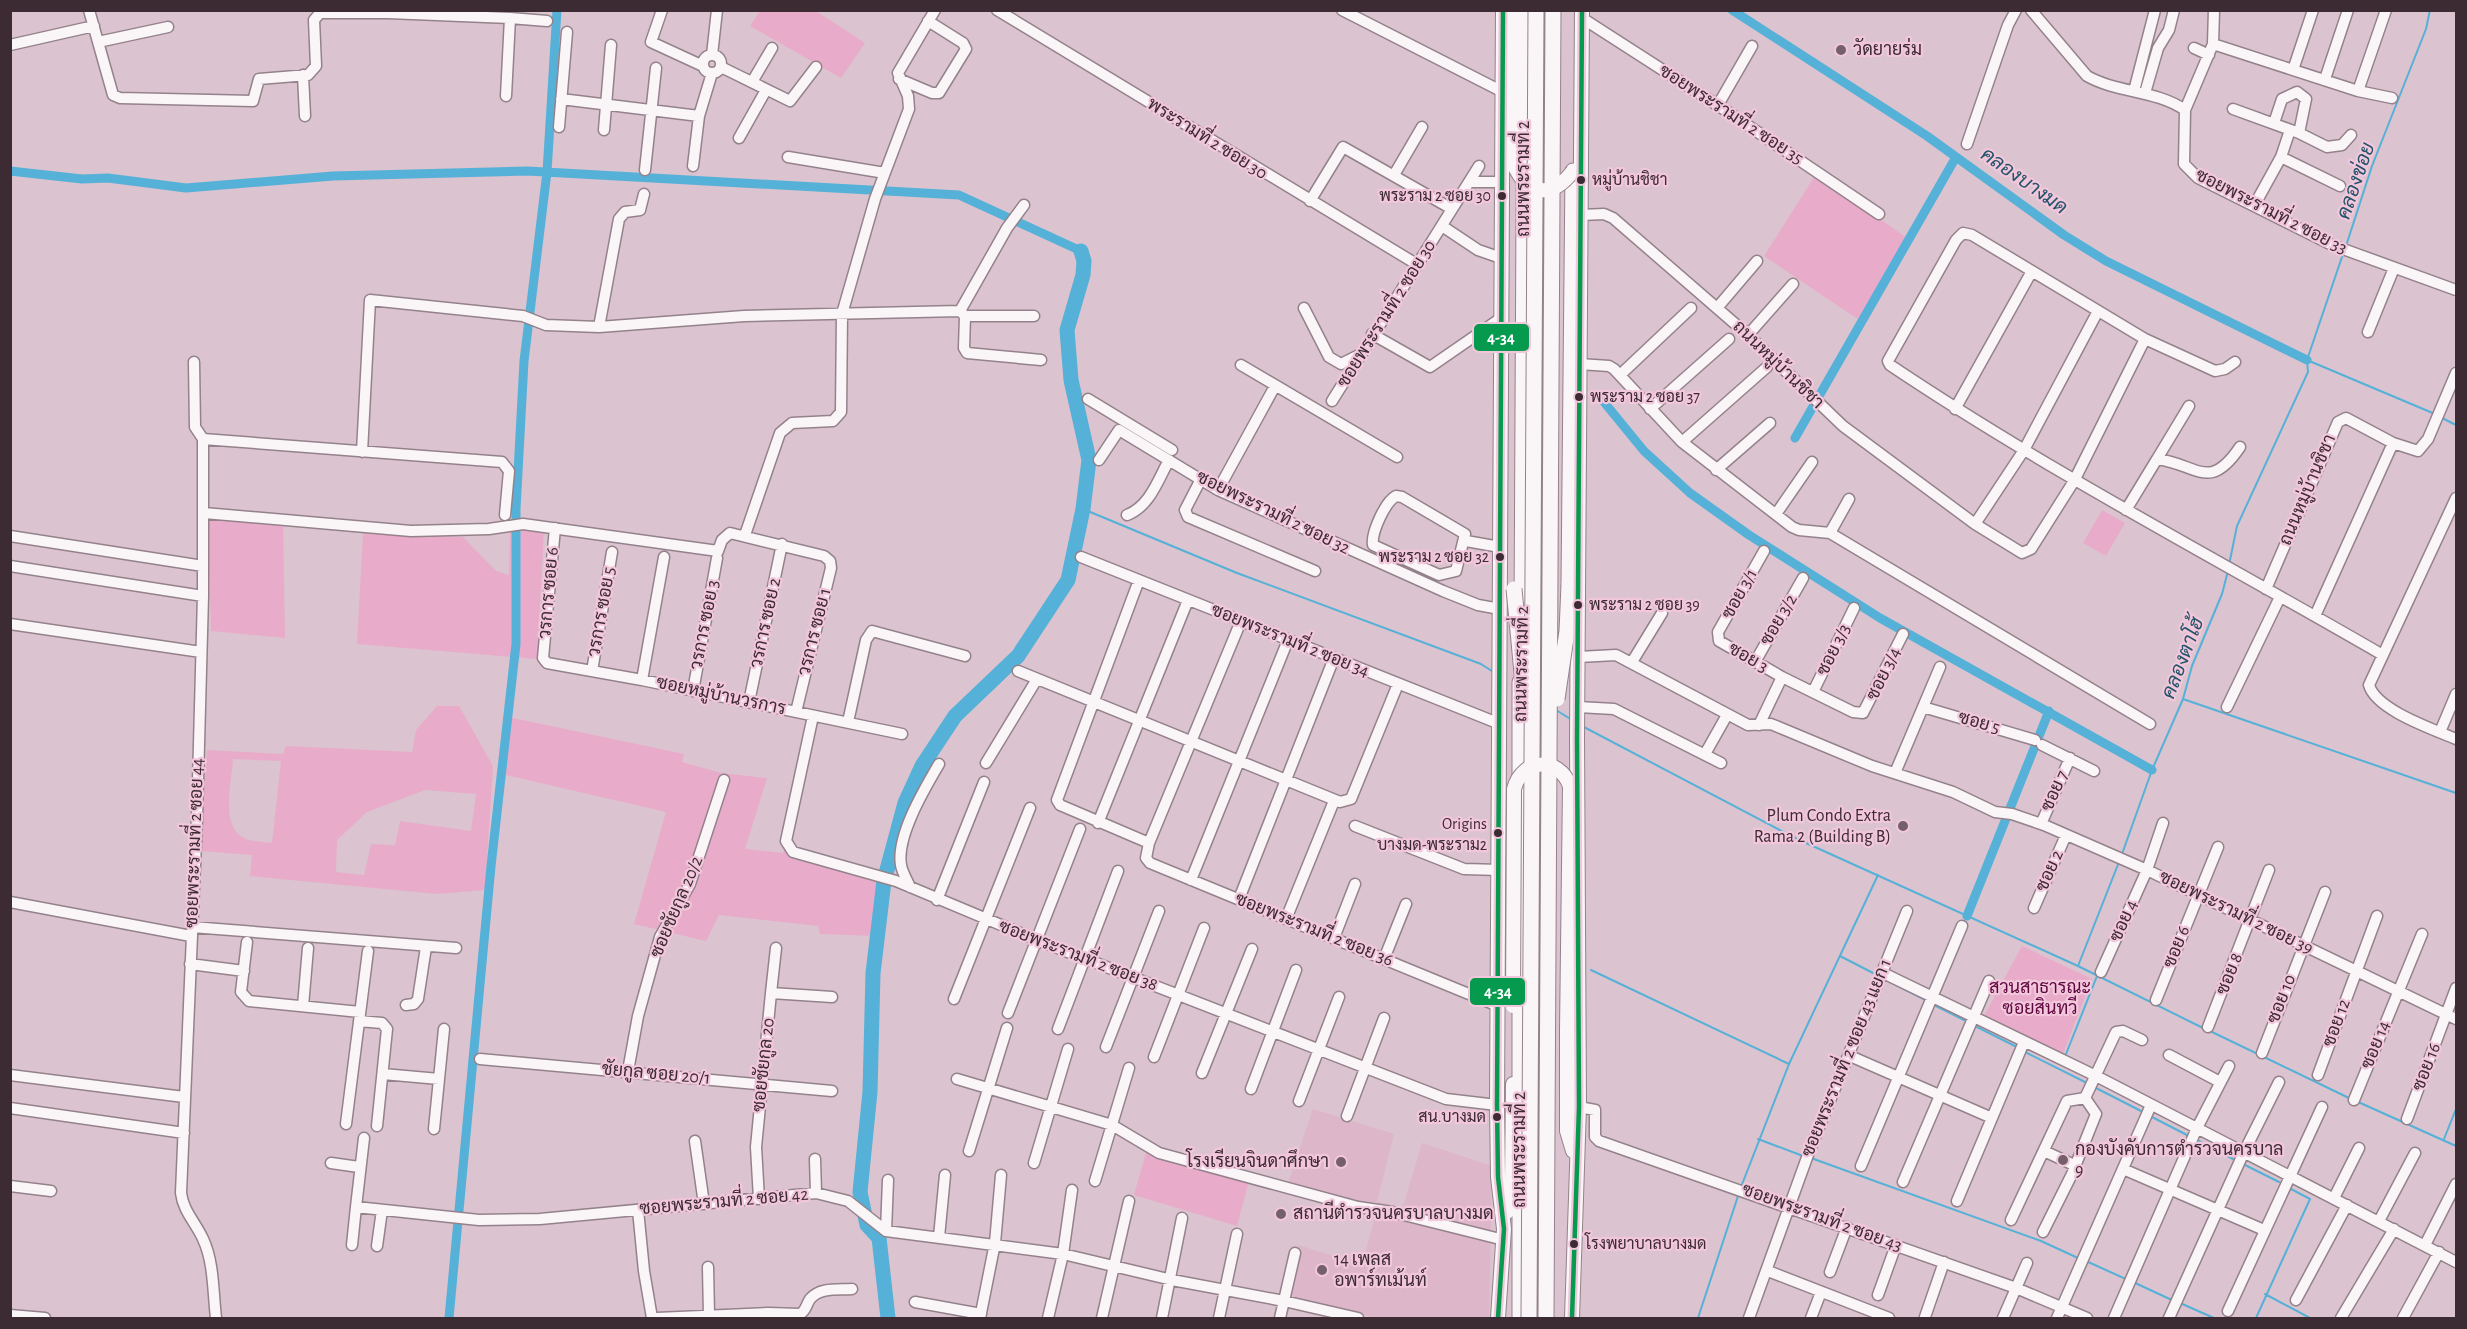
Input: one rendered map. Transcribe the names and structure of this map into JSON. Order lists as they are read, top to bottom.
{
  "streets": {
    "highway": ["ถนนพระรามที่ 2"],
    "street": [
      "ซอยพระรามที่ 2 ซอย 35",
      "พระรามที่ 2 ซอย 30",
      "ซอยพระรามที่ 2 ซอย 33",
      "ซอยพระรามที่ 2 ซอย 30",
      "ถนนหมู่บ้านชิชา",
      "ซอยพระรามที่ 2 ซอย 32",
      "วรการ ซอย 6",
      "ซอย 3/1",
      "วรการ ซอย 5",
      "ซอย 3/2",
      "วรการ ซอย 2",
      "วรการ ซอย 3",
      "วรการ ซอย 1",
      "ซอยพระรามที่ 2 ซอย 34",
      "ซอย 3/3",
      "ซอย 3",
      "ซอย 3/4",
      "ซอยหมู่บ้านวรการ",
      "ซอย 5",
      "ซอย 7",
      "ซอยพระรามที่ 2 ซอย 44",
      "ซอย 2",
      "ซอยชัยกูล 20/2",
      "ซอยพระรามที่ 2 ซอย 39",
      "ซอย 4",
      "ซอยพระรามที่ 2 ซอย 36",
      "ซอย 6",
      "ซอยพระรามที่ 2 ซอย 38",
      "ซอย 8",
      "ซอย 10",
      "ซอย 12",
      "ซอย 14",
      "ซอยพระรามที่ 2 ซอย 43 แยก 1",
      "ซอยชัยกูล 20",
      "ซอย 16",
      "ชัยกูล ซอย 20/1",
      "ซอยพระรามที่ 2 ซอย 42",
      "ซอยพระรามที่ 2 ซอย 43"
    ]
  },
  "crossings": [
    ["พระรามที่ 2 ซอย 30", "ซอยพระรามที่ 2 ซอย 30"],
    ["ถนนพระรามที่ 2", "ซอยพระรามที่ 2 ซอย 30"],
    ["ถนนพระรามที่ 2", "ซอยพระรามที่ 2 ซอย 32"],
    ["ถนนพระรามที่ 2", "ซอยพระรามที่ 2 ซอย 34"],
    ["ถนนพระรามที่ 2", "ซอยพระรามที่ 2 ซอย 36"],
    ["ถนนพระรามที่ 2", "ซอยพระรามที่ 2 ซอย 38"],
    ["วรการ ซอย 6", "ซอยหมู่บ้านวรการ"],
    ["ซอย 3/1", "ซอย 3"],
    ["วรการ ซอย 5", "ซอยหมู่บ้านวรการ"],
    ["ซอย 3/2", "ซอย 3"],
    ["วรการ ซอย 2", "วรการ ซอย 1"],
    ["วรการ ซอย 2", "ซอยหมู่บ้านวรการ"],
    ["วรการ ซอย 3", "ซอยหมู่บ้านวรการ"],
    ["วรการ ซอย 1", "ซอยหมู่บ้านวรการ"],
    ["ซอย 3/3", "ซอย 3"],
    ["ซอย 3", "ซอย 3/4"],
    ["ซอย 3", "ซอยพระรามที่ 2 ซอย 39"],
    ["ซอยหมู่บ้านวรการ", "ซอยพระรามที่ 2 ซอย 38"],
    ["ซอย 5", "ซอย 7"],
    ["ซอย 7", "ซอยพระรามที่ 2 ซอย 39"],
    ["ซอย 2", "ซอยพระรามที่ 2 ซอย 39"],
    ["ซอยชัยกูล 20/2", "ชัยกูล ซอย 20/1"],
    ["ซอยพระรามที่ 2 ซอย 39", "ซอย 4"],
    ["ซอยพระรามที่ 2 ซอย 39", "ซอย 6"],
    ["ซอยพระรามที่ 2 ซอย 39", "ซอย 8"],
    ["ซอยพระรามที่ 2 ซอย 39", "ซอย 10"],
    ["ซอยพระรามที่ 2 ซอย 39", "ซอย 12"],
    ["ซอยพระรามที่ 2 ซอย 39", "ซอย 14"],
    ["ซอยพระรามที่ 2 ซอย 39", "ซอย 16"],
    ["ซอยพระรามที่ 2 ซอย 43 แยก 1", "ซอยพระรามที่ 2 ซอย 43"],
    ["ซอยชัยกูล 20", "ชัยกูล ซอย 20/1"],
    ["ซอยชัยกูล 20", "ซอยพระรามที่ 2 ซอย 42"]
  ],
  "water": ["คลองบางมด", "คลองข่อย", "คลองตาโฮ้"],
  "parks": ["สวนสาธารณะ ซอยสินทวี"],
  "places": [
    "วัดยายร่ม",
    "หมู่บ้านชิชา",
    "พระราม 2 ซอย 30",
    "พระราม 2 ซอย 37",
    "พระราม 2 ซอย 32",
    "พระราม 2 ซอย 39",
    "Plum Condo Extra Rama 2 (Building B)",
    "Origins บางมด-พระราม2",
    "สน.บางมด",
    "กองบังคับการตำรวจนครบาล 9",
    "โรงเรียนจินดาศึกษา",
    "สถานีตำรวจนครบาลบางมด",
    "โรงพยาบาลบางมด",
    "14 เพลส อพาร์ทเม้นท์"
  ],
  "lines": ["transit line 4-34"]
}
